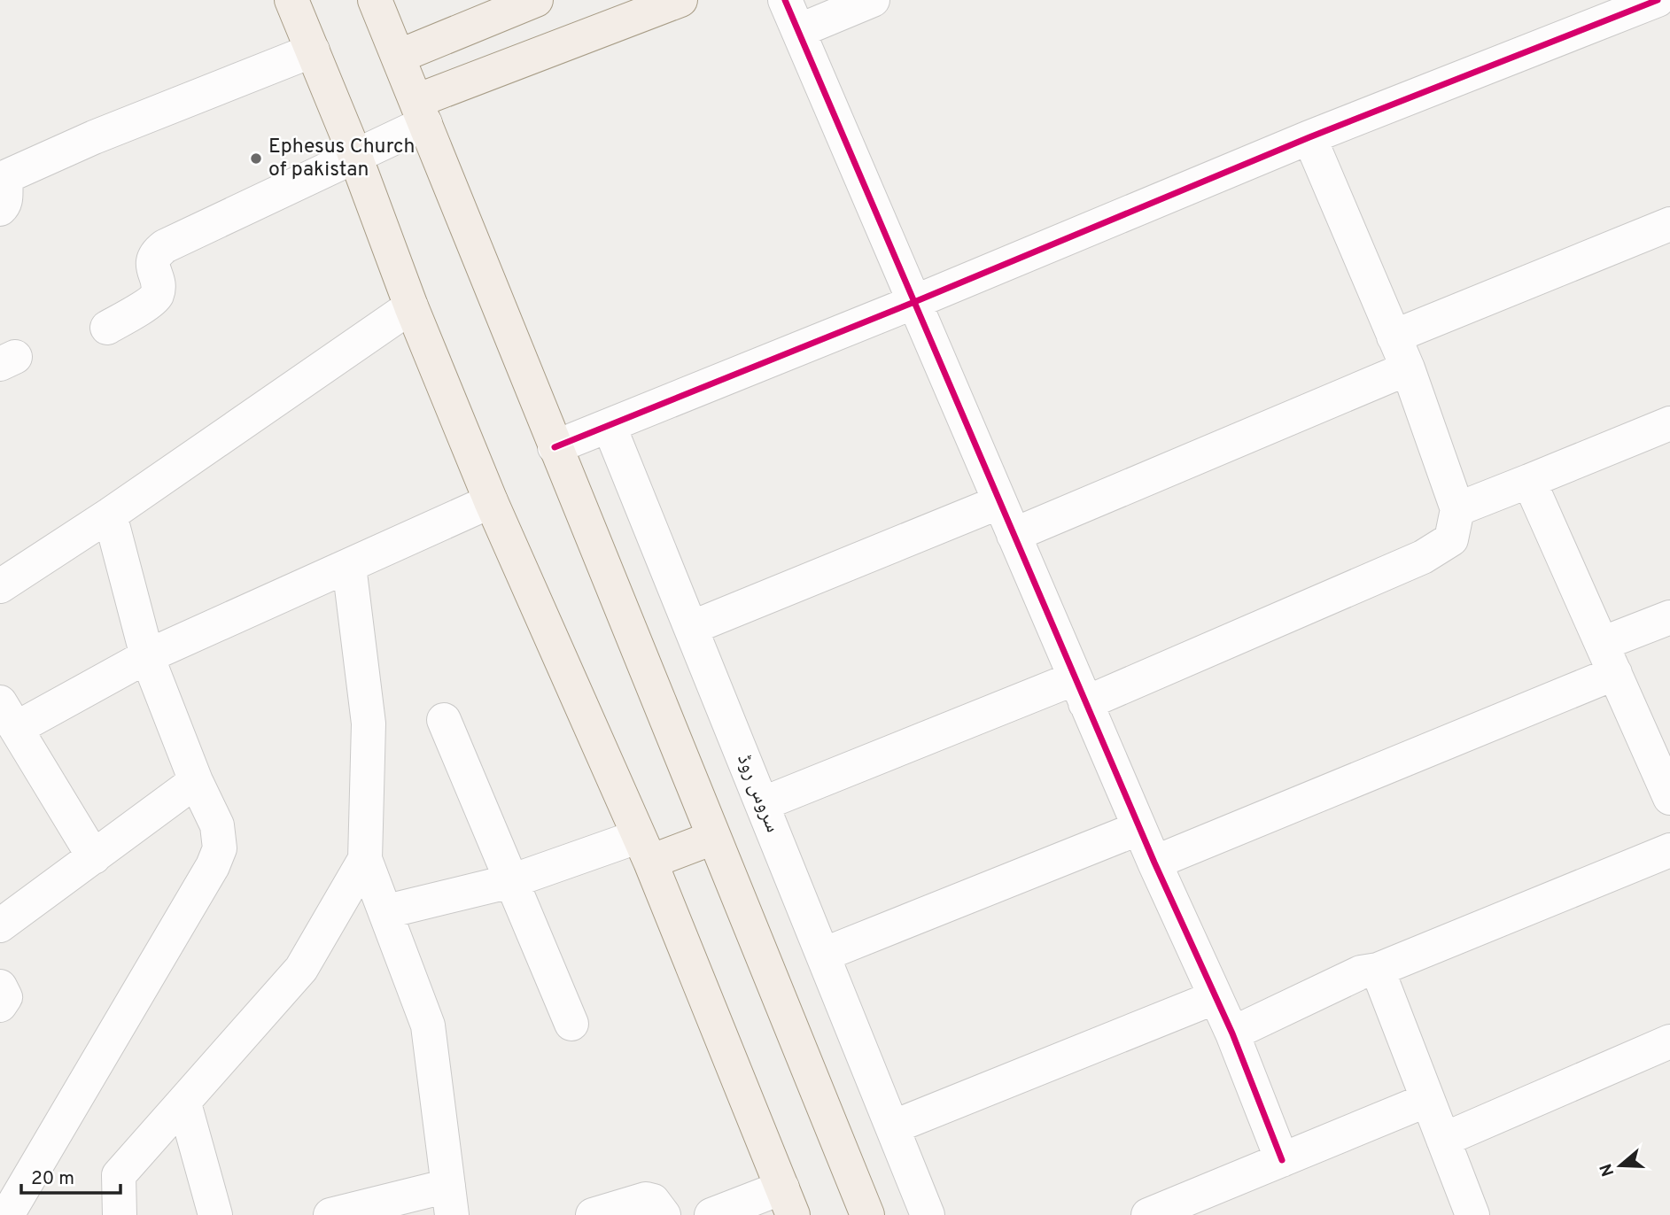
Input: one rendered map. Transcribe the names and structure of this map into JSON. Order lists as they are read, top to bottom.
{
  "streets": {
    "street": ["سروس روڈ"]
  },
  "places": ["Ephesus Church of pakistan"],
  "scale_bar": "20 m",
  "north": "left"
}
